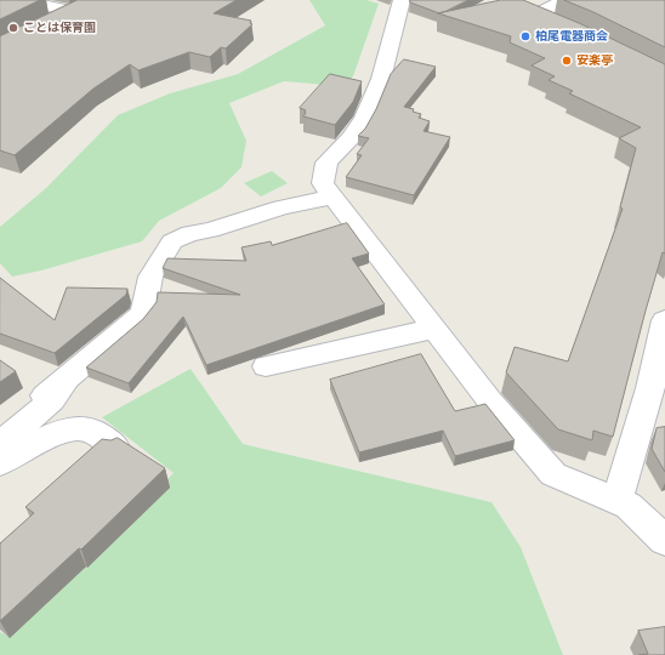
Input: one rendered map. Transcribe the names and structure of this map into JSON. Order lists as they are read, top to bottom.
{
  "places": ["ことは保育園", "柏尾電器商会", "安楽亭"]
}
